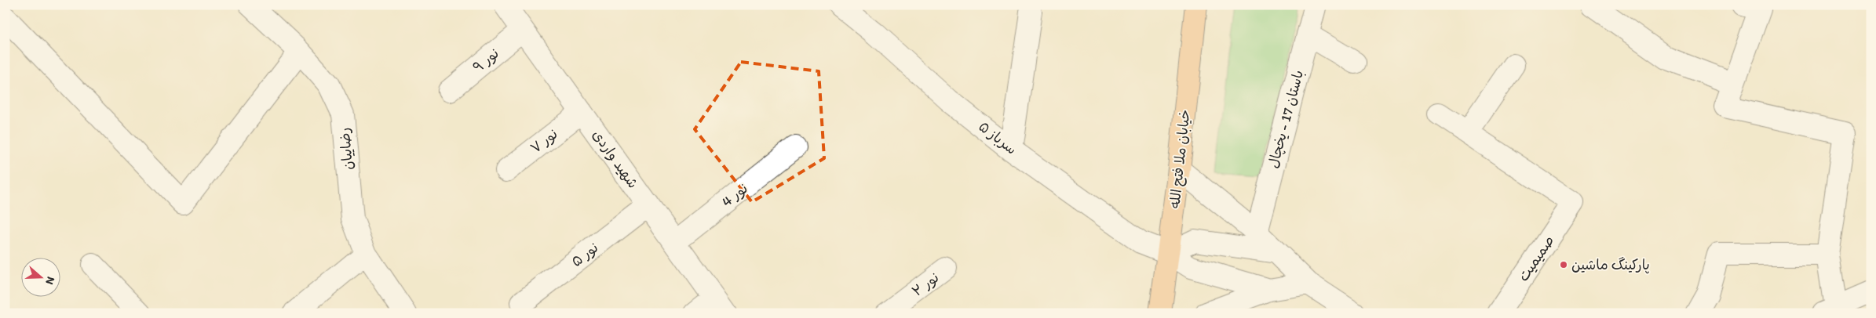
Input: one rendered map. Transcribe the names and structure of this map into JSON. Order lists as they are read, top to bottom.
{
  "streets": {
    "main road": ["خیابان ملا فتح الله"],
    "street": [
      "نور ۹",
      "باستان 17 - یخچال",
      "سرباز ۵",
      "نور ۷",
      "رضاییان",
      "شهید واردی",
      "نور 4",
      "نور ۵",
      "صمیمیت",
      "نور ۲"
    ]
  },
  "crossings": [
    ["نور ۹", "شهید واردی"],
    ["سرباز ۵", "خیابان ملا فتح الله"],
    ["نور ۷", "شهید واردی"],
    ["شهید واردی", "نور 4"],
    ["شهید واردی", "نور ۵"]
  ],
  "places": ["پارکینگ ماشین"],
  "north": "right"
}
